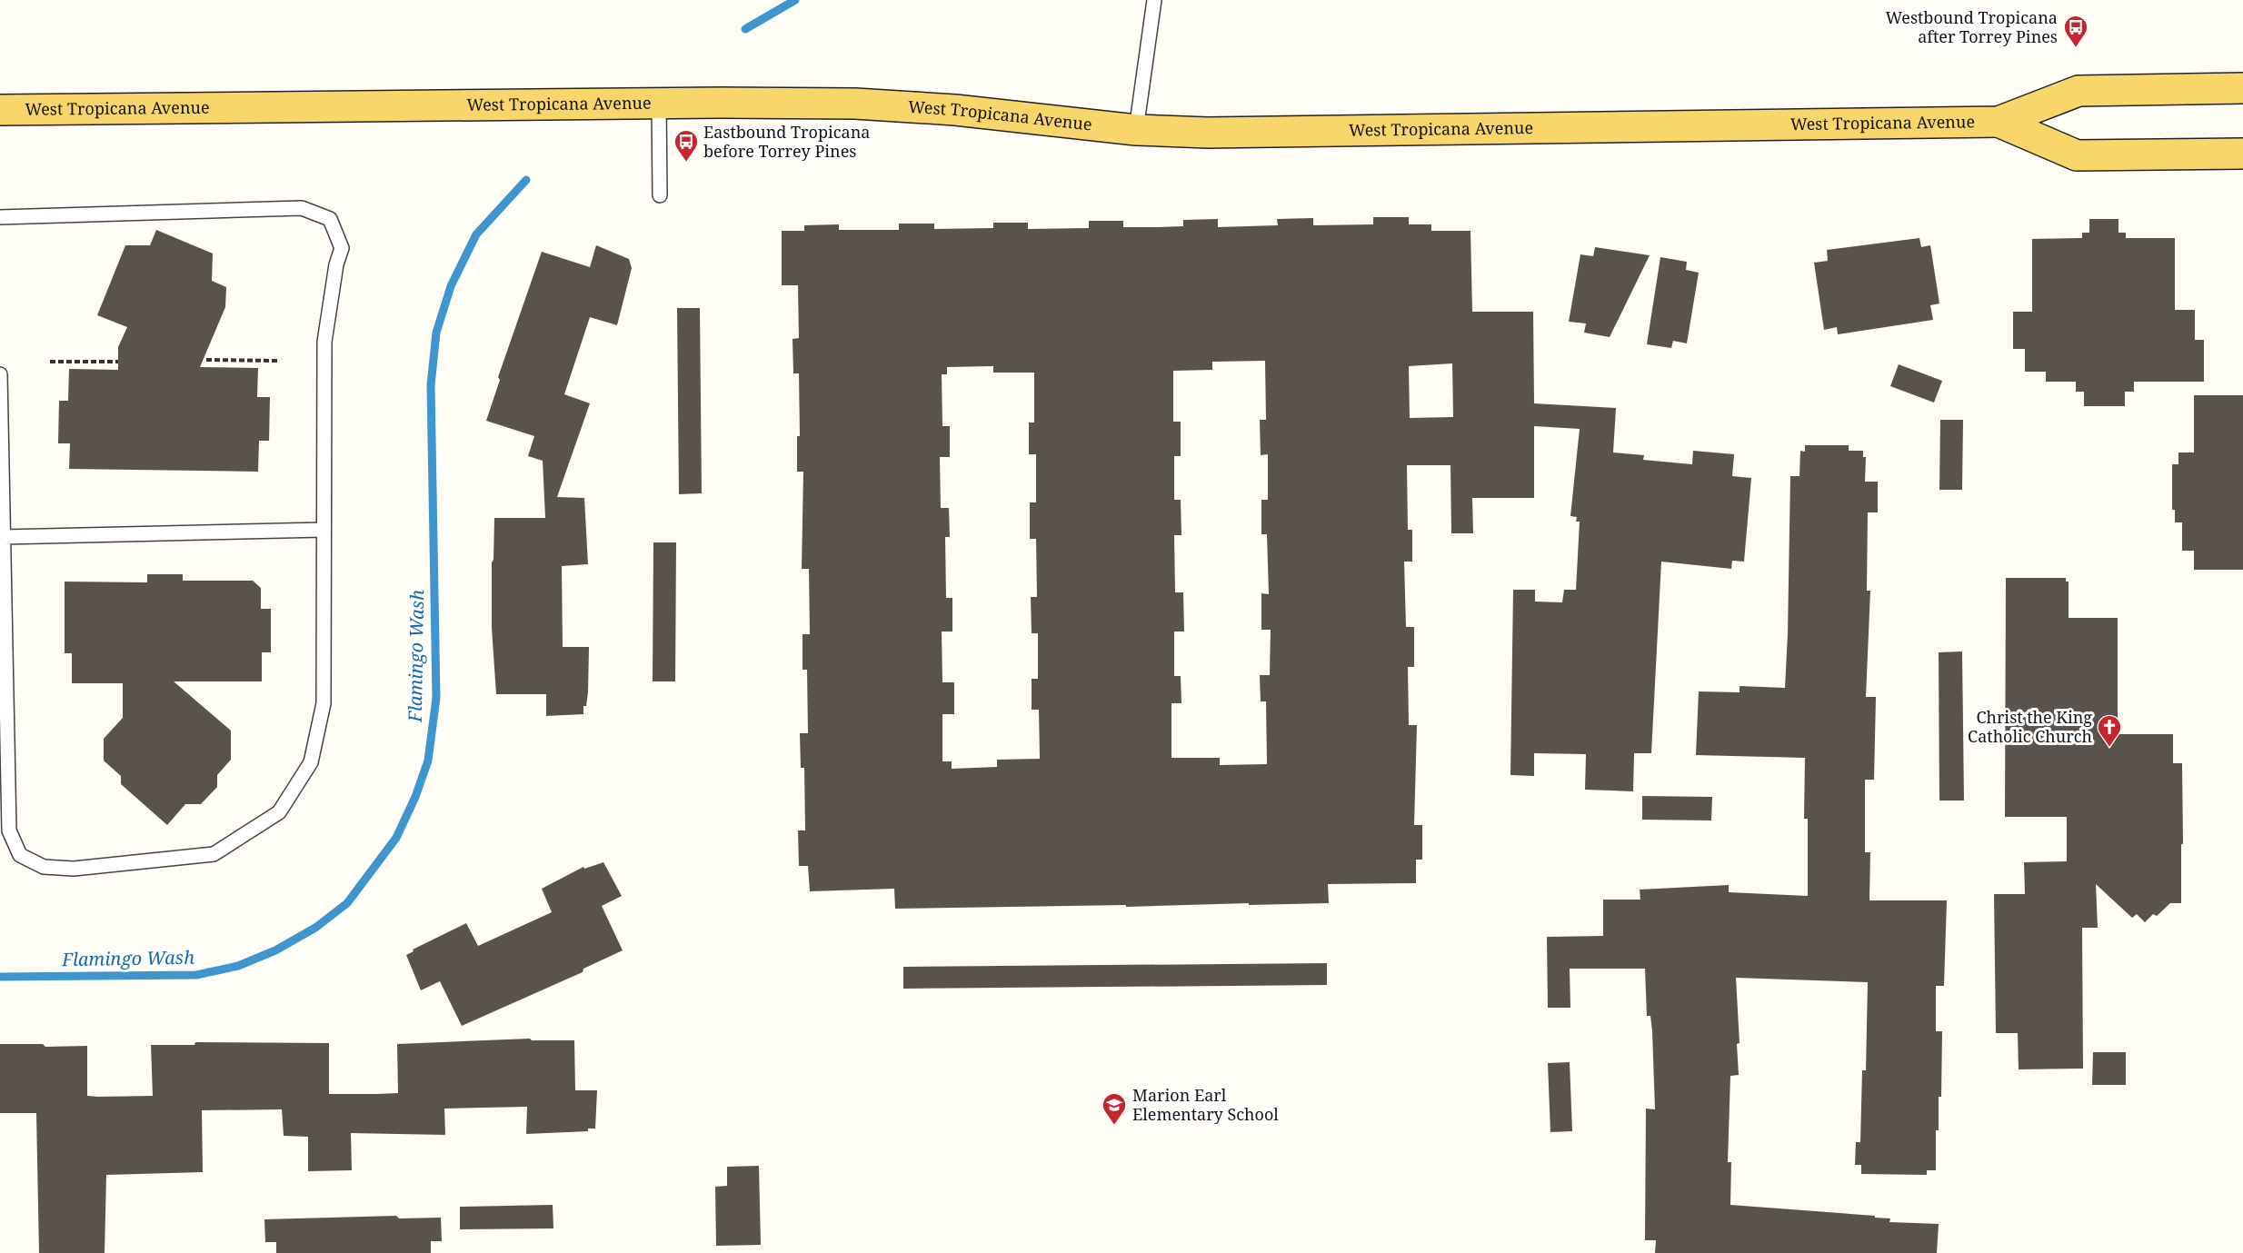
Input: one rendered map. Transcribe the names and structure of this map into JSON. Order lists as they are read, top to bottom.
{
  "streets": {
    "main road": ["West Tropicana Avenue"]
  },
  "water": ["Flamingo Wash"],
  "places": {
    "bus stop": ["Westbound Tropicana after Torrey Pines", "Eastbound Tropicana before Torrey Pines"],
    "church": ["Christ the King Catholic Church"],
    "school or university": ["Marion Earl Elementary School"]
  }
}
